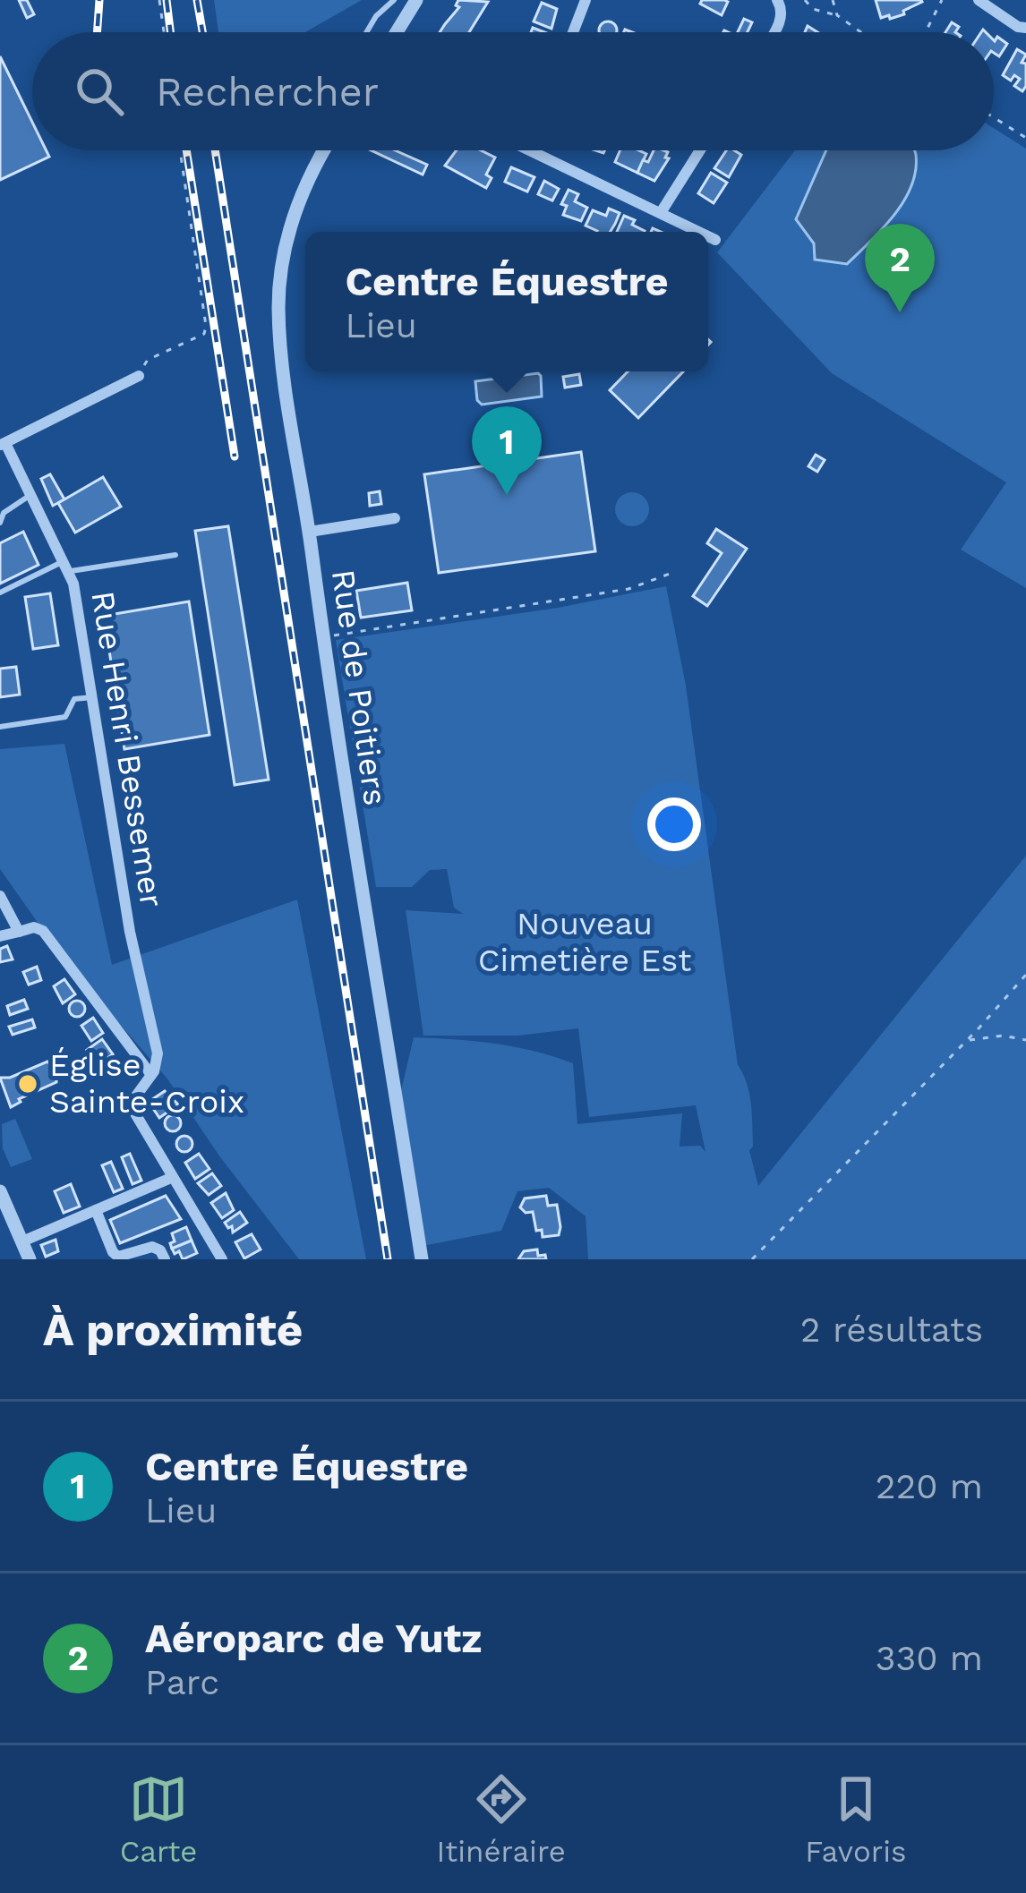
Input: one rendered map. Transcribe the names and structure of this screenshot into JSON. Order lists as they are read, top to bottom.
{
  "streets": {
    "street": ["Rue de Poitiers", "Rue Henri Bessemer"]
  },
  "parks": ["Nouveau Cimetière Est"],
  "places": ["Église Sainte-Croix"],
  "page": {
    "search": "Rechercher",
    "pins": ["2", "1"],
    "popup": ["Centre Équestre", "Lieu"],
    "heading": ["À proximité", "2 résultats"],
    "list": [
      {
        "mark": "1",
        "name": "Centre Équestre",
        "note": "Lieu",
        "value": "220 m"
      },
      {
        "mark": "2",
        "name": "Aéroparc de Yutz",
        "note": "Parc",
        "value": "330 m"
      }
    ],
    "nav": ["Carte", "Itinéraire", "Favoris"]
  }
}
